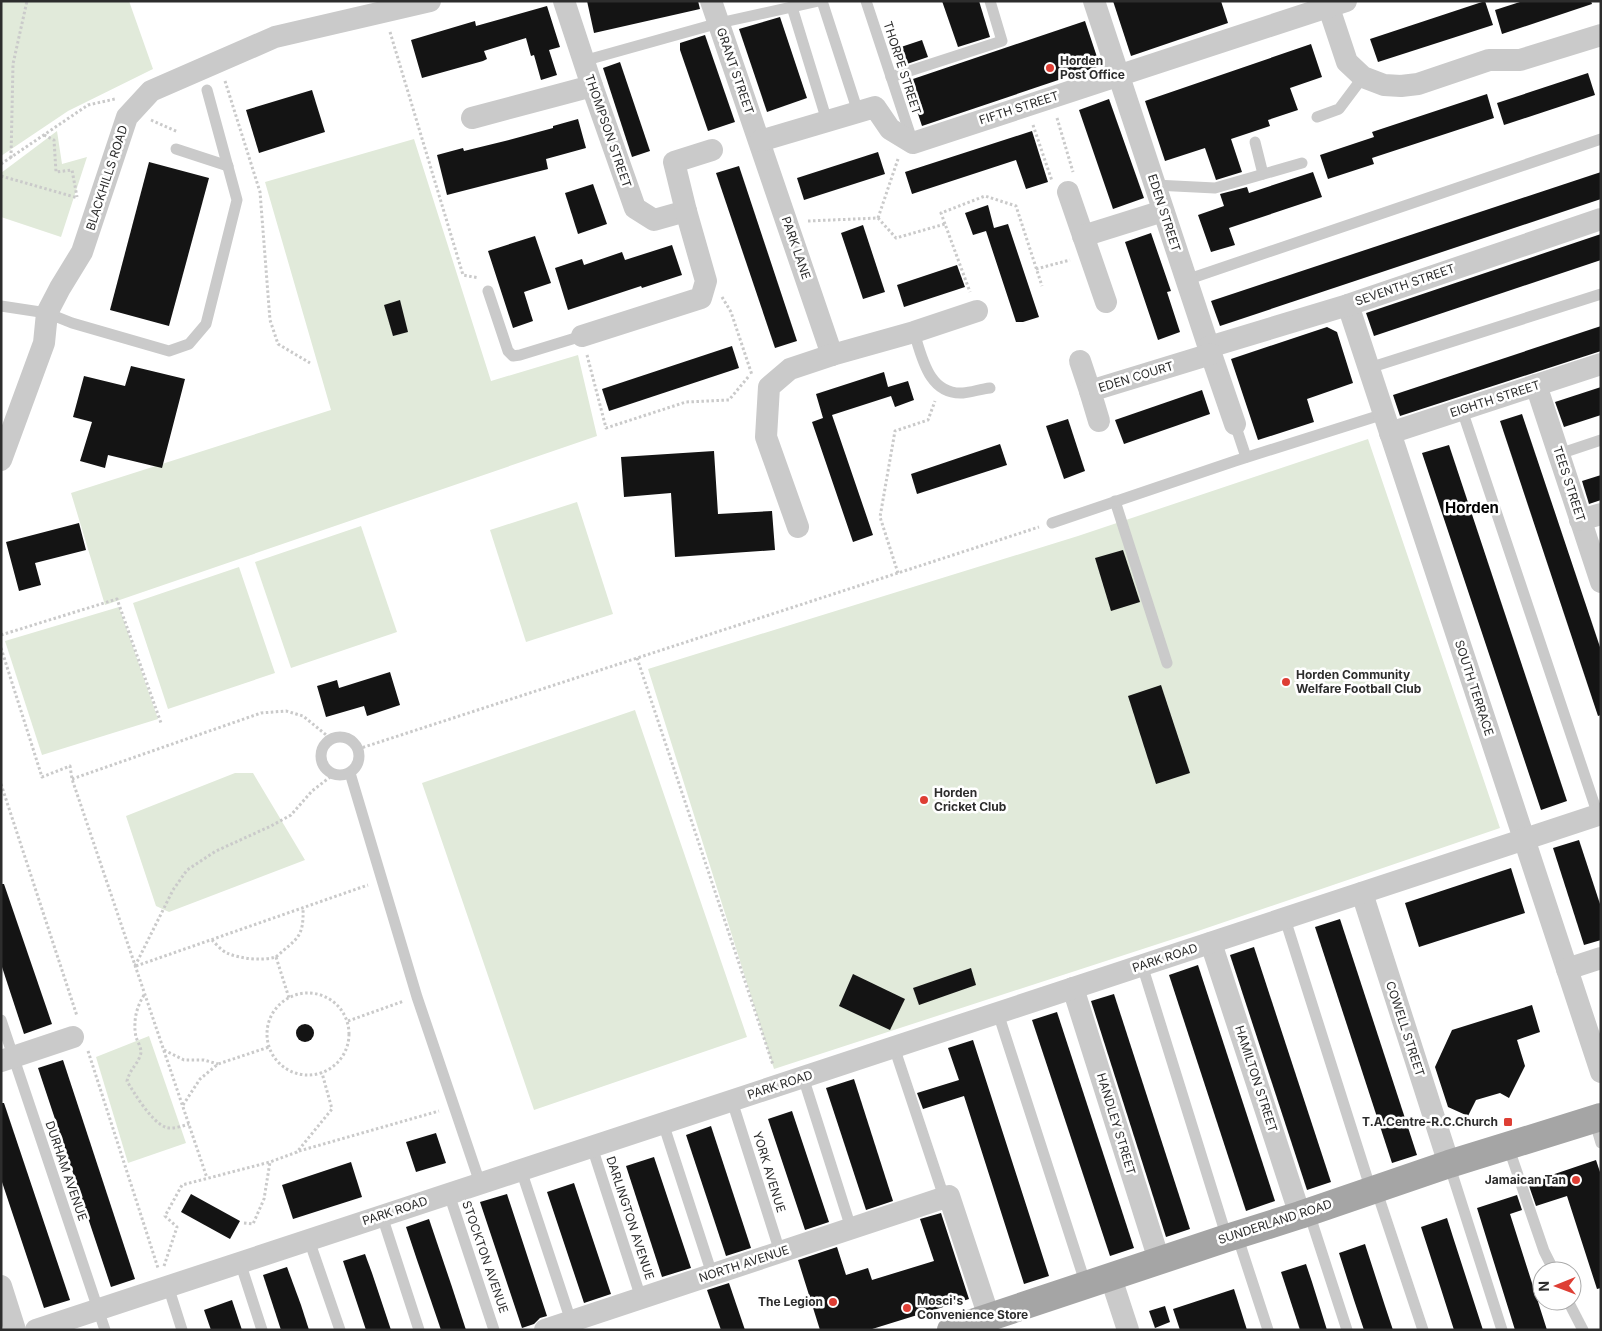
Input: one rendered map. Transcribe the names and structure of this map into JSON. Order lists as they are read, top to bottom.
{
  "streets": {
    "main road": ["SUNDERLAND ROAD"],
    "street": [
      "GRANT STREET",
      "FIFTH STREET",
      "THOMPSON STREET",
      "BLACKHILLS ROAD",
      "EDEN STREET",
      "PARK LANE",
      "SEVENTH STREET",
      "EDEN COURT",
      "EIGHTH STREET",
      "TEES STREET",
      "SOUTH TERRACE",
      "PARK ROAD",
      "COWELL STREET",
      "HAMILTON STREET",
      "HANDLEY STREET",
      "NORTH AVENUE"
    ],
    "lane": [
      "THORPE STREET",
      "DURHAM AVENUE",
      "YORK AVENUE",
      "DARLINGTON AVENUE",
      "STOCKTON AVENUE"
    ]
  },
  "crossings": [
    ["THORPE STREET", "FIFTH STREET"],
    ["GRANT STREET", "PARK LANE"],
    ["FIFTH STREET", "EDEN STREET"],
    ["EDEN STREET", "SEVENTH STREET"],
    ["EDEN STREET", "EDEN COURT"],
    ["SEVENTH STREET", "EDEN COURT"],
    ["SEVENTH STREET", "SOUTH TERRACE"],
    ["EIGHTH STREET", "TEES STREET"],
    ["EIGHTH STREET", "SOUTH TERRACE"],
    ["SOUTH TERRACE", "PARK ROAD"],
    ["PARK ROAD", "COWELL STREET"],
    ["PARK ROAD", "HAMILTON STREET"],
    ["PARK ROAD", "HANDLEY STREET"],
    ["PARK ROAD", "DURHAM AVENUE"],
    ["PARK ROAD", "YORK AVENUE"],
    ["PARK ROAD", "DARLINGTON AVENUE"],
    ["PARK ROAD", "STOCKTON AVENUE"],
    ["COWELL STREET", "SUNDERLAND ROAD"],
    ["HAMILTON STREET", "SUNDERLAND ROAD"],
    ["HANDLEY STREET", "SUNDERLAND ROAD"],
    ["YORK AVENUE", "NORTH AVENUE"],
    ["DARLINGTON AVENUE", "NORTH AVENUE"]
  ],
  "districts": ["Horden"],
  "places": {
    "other": [
      "Horden Post Office",
      "Horden Community Welfare Football Club",
      "Horden Cricket Club",
      "Jamaican Tan",
      "The Legion",
      "Mosci's Convenience Store"
    ],
    "transit": ["T.A.Centre-R.C.Church"]
  },
  "north": "left"
}
